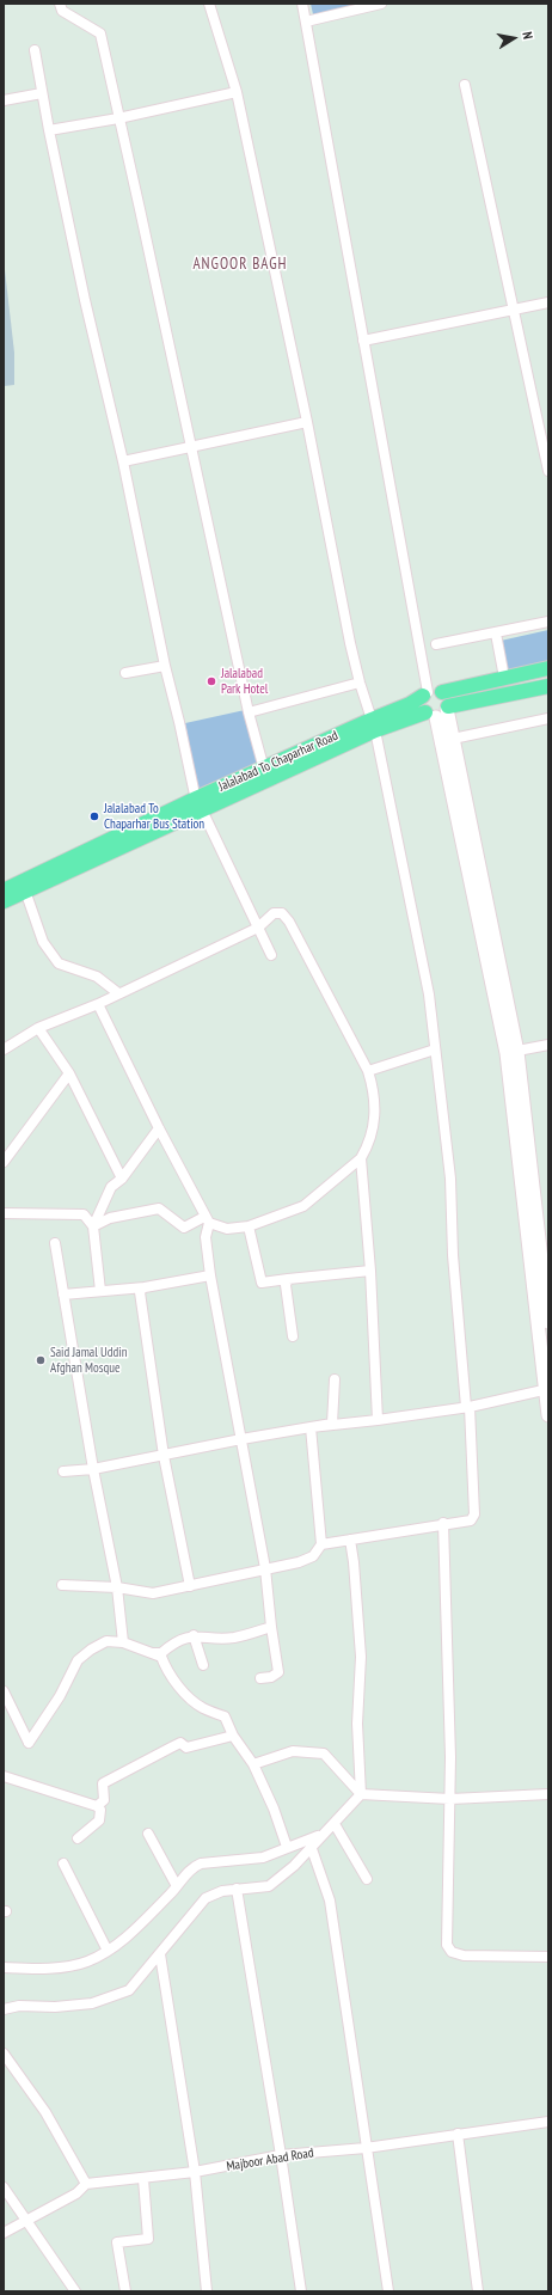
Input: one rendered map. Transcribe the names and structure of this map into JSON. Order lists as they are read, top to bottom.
{
  "streets": {
    "main road": ["Jalalabad To Chaparhar Road"],
    "street": ["Majboor Abad Road"]
  },
  "districts": ["ANGOOR BAGH"],
  "places": ["Jalalabad Park Hotel", "Jalalabad To Chaparhar Bus Station", "Said Jamal Uddin Afghan Mosque"],
  "north": "right"
}
